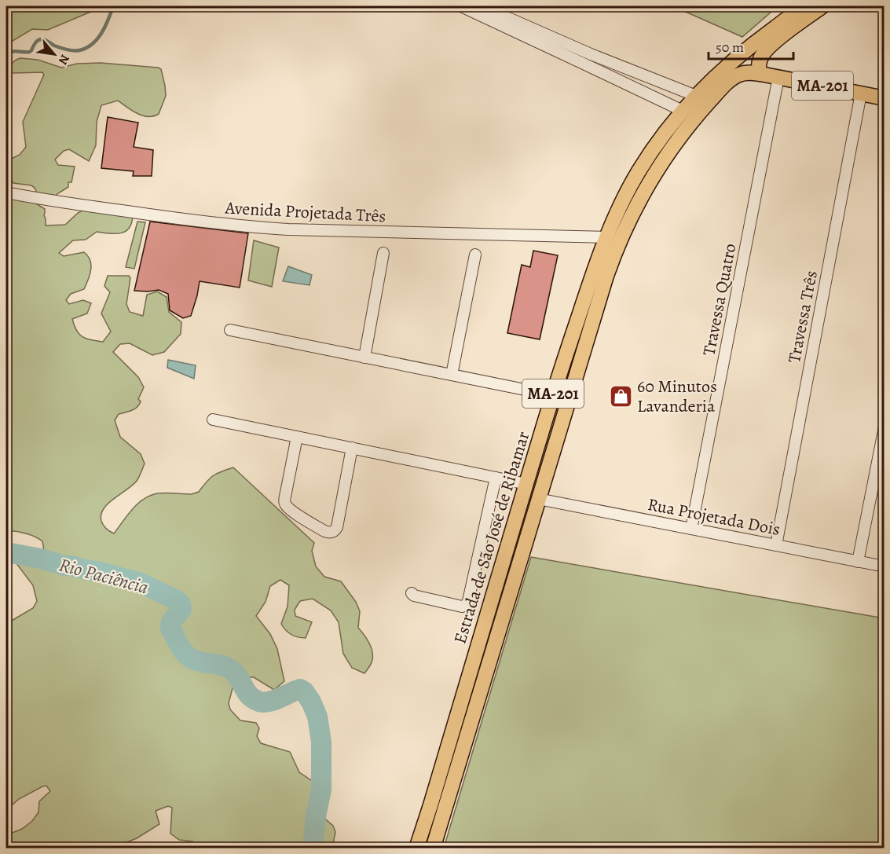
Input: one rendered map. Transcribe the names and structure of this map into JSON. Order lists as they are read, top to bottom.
{
  "streets": {
    "main road": ["MA-201", "Estrada de São José de Ribamar"],
    "street": [
      "Avenida Projetada Três",
      "Travessa Quatro",
      "Travessa Três",
      "Rua Projetada Dois"
    ]
  },
  "crossings": [
    ["MA-201", "Travessa Quatro"],
    ["MA-201", "Travessa Três"],
    ["MA-201", "Estrada de São José de Ribamar"],
    ["Avenida Projetada Três", "Estrada de São José de Ribamar"],
    ["Travessa Quatro", "Rua Projetada Dois"],
    ["Travessa Três", "Rua Projetada Dois"],
    ["Rua Projetada Dois", "Estrada de São José de Ribamar"]
  ],
  "water": ["Rio Paciência"],
  "places": {
    "shop": ["60 Minutos Lavanderia"]
  },
  "scale_bar": "50 m",
  "north": "bottom right"
}
